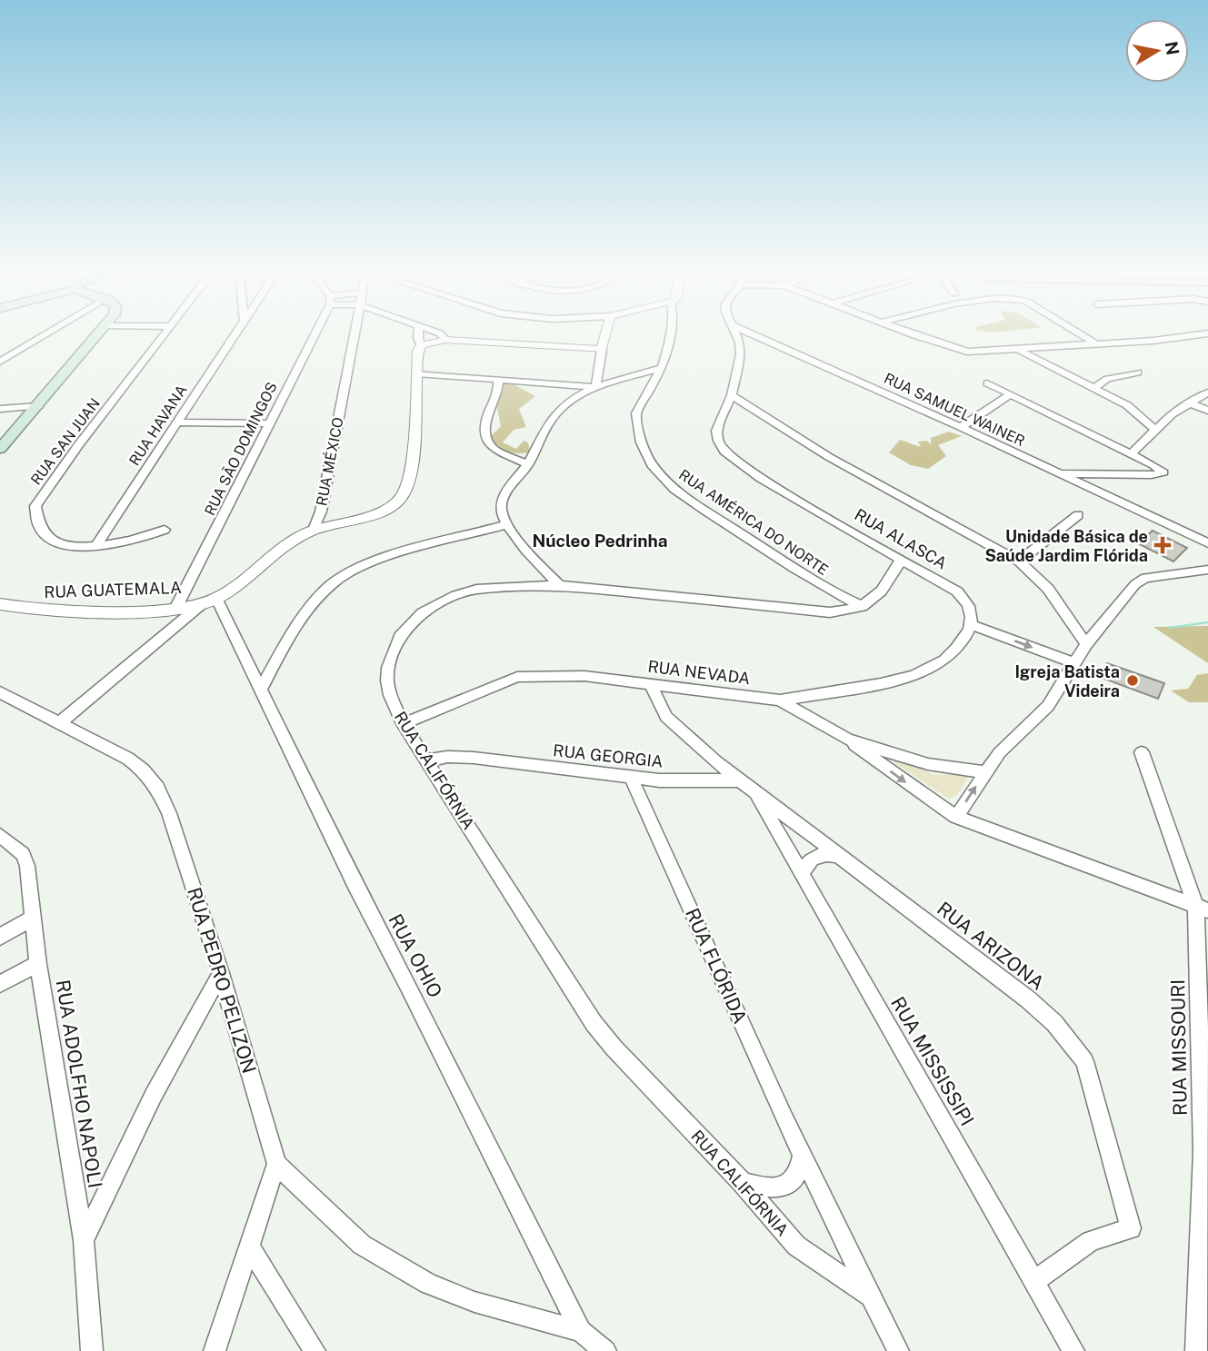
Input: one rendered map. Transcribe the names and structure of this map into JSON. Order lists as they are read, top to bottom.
{
  "streets": {
    "street": [
      "RUA SAMUEL WAINER",
      "RUA HAVANA",
      "RUA SAN JUAN",
      "RUA SÃO DOMINGOS",
      "RUA MÉXICO",
      "RUA AMÉRICA DO NORTE",
      "RUA ALASCA",
      "RUA GUATEMALA",
      "RUA NEVADA",
      "RUA GEORGIA",
      "RUA CALIFÓRNIA",
      "RUA ARIZONA",
      "RUA OHIO",
      "RUA FLÓRIDA",
      "RUA PEDRO PELIZON",
      "RUA MISSOURI",
      "RUA MISSISSIPI",
      "RUA ADOLFHO NAPOLI"
    ]
  },
  "crossings": [
    ["RUA HAVANA", "RUA SAN JUAN"],
    ["RUA SÃO DOMINGOS", "RUA GUATEMALA"],
    ["RUA AMÉRICA DO NORTE", "RUA CALIFÓRNIA"],
    ["RUA GUATEMALA", "RUA OHIO"],
    ["RUA NEVADA", "RUA CALIFÓRNIA"],
    ["RUA NEVADA", "RUA ARIZONA"],
    ["RUA GEORGIA", "RUA CALIFÓRNIA"],
    ["RUA GEORGIA", "RUA ARIZONA"],
    ["RUA GEORGIA", "RUA FLÓRIDA"],
    ["RUA CALIFÓRNIA", "RUA FLÓRIDA"],
    ["RUA ARIZONA", "RUA MISSISSIPI"]
  ],
  "districts": ["Núcleo Pedrinha"],
  "places": {
    "health": ["Unidade Básica de Saúde Jardim Flórida"],
    "other": ["Igreja Batista Videira"]
  },
  "north": "right"
}
